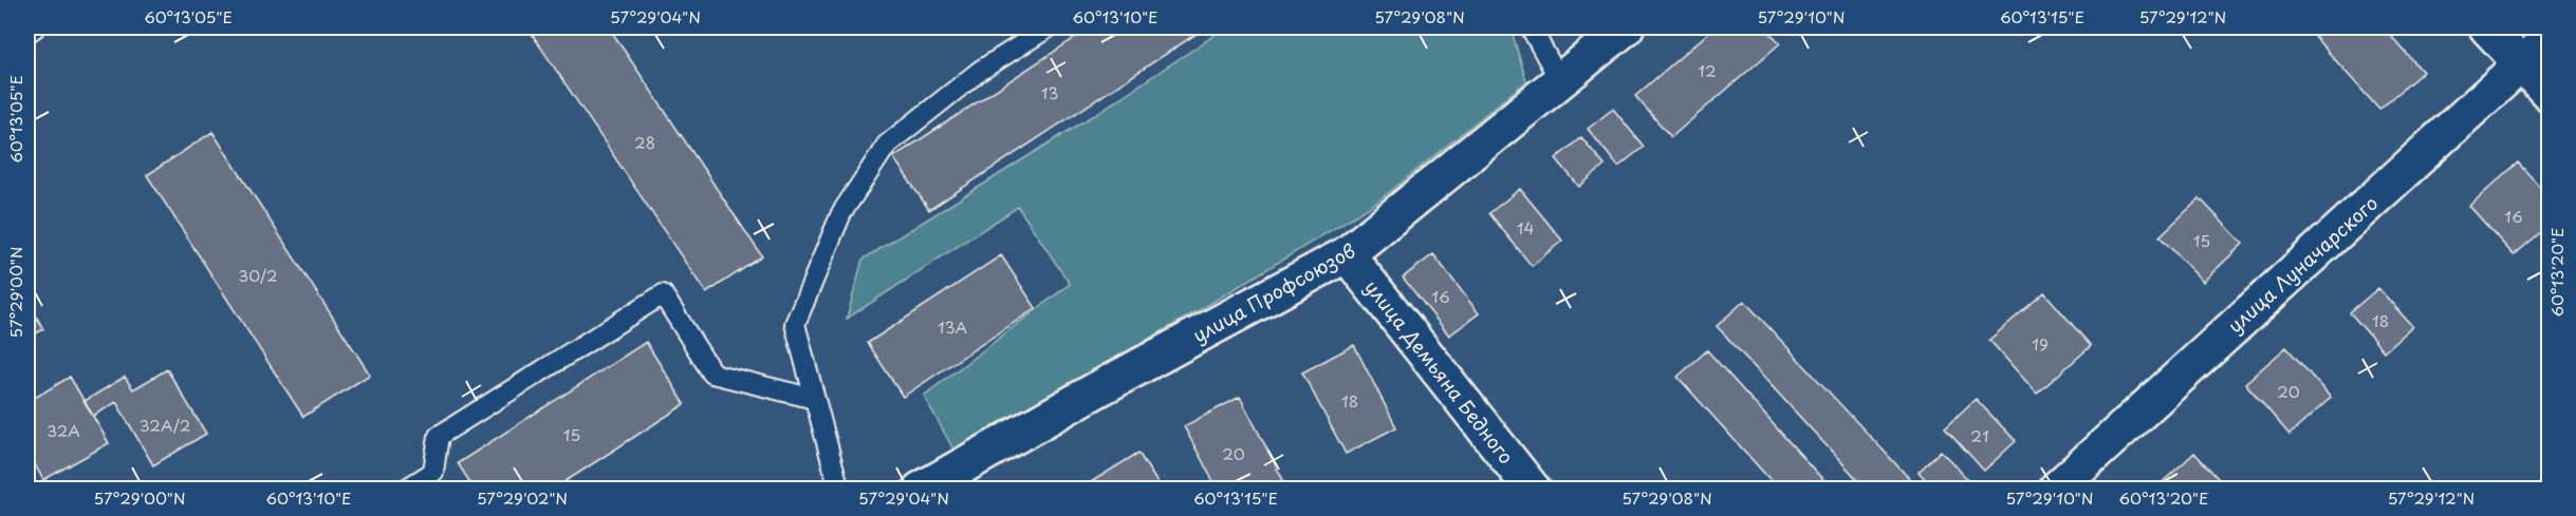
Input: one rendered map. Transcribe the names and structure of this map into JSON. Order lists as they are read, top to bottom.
{
  "streets": {
    "street": ["улица Луначарского", "улица Профсоюзов", "улица Демьяна Бедного"]
  },
  "crossings": [
    ["улица Профсоюзов", "улица Демьяна Бедного"]
  ],
  "house_numbers": [
    "12",
    "13",
    "28",
    "16",
    "14",
    "15",
    "30/2",
    "16",
    "18",
    "13А",
    "19",
    "20",
    "18",
    "32А/2",
    "32А",
    "15",
    "21",
    "20"
  ],
  "coordinates": [
    "60°13'05\"E",
    "57°29'04\"N",
    "60°13'10\"E",
    "57°29'08\"N",
    "57°29'10\"N",
    "60°13'15\"E",
    "57°29'12\"N",
    "60°13'20\"E",
    "57°29'00\"N",
    "57°29'02\"N"
  ]
}
